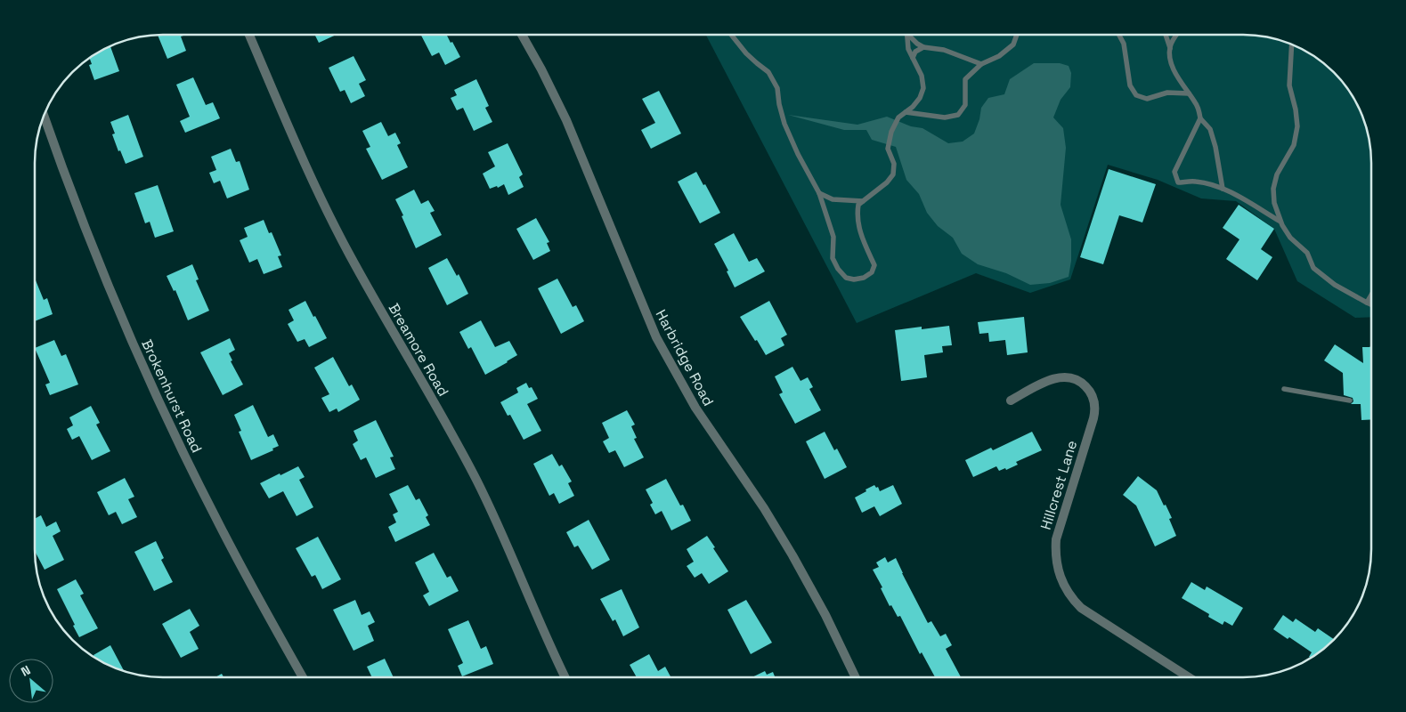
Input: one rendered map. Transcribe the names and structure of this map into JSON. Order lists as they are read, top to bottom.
{
  "streets": {
    "street": [
      "Breamore Road",
      "Harbridge Road",
      "Brokenhurst Road",
      "Hillcrest Lane"
    ]
  },
  "north": "top left"
}
